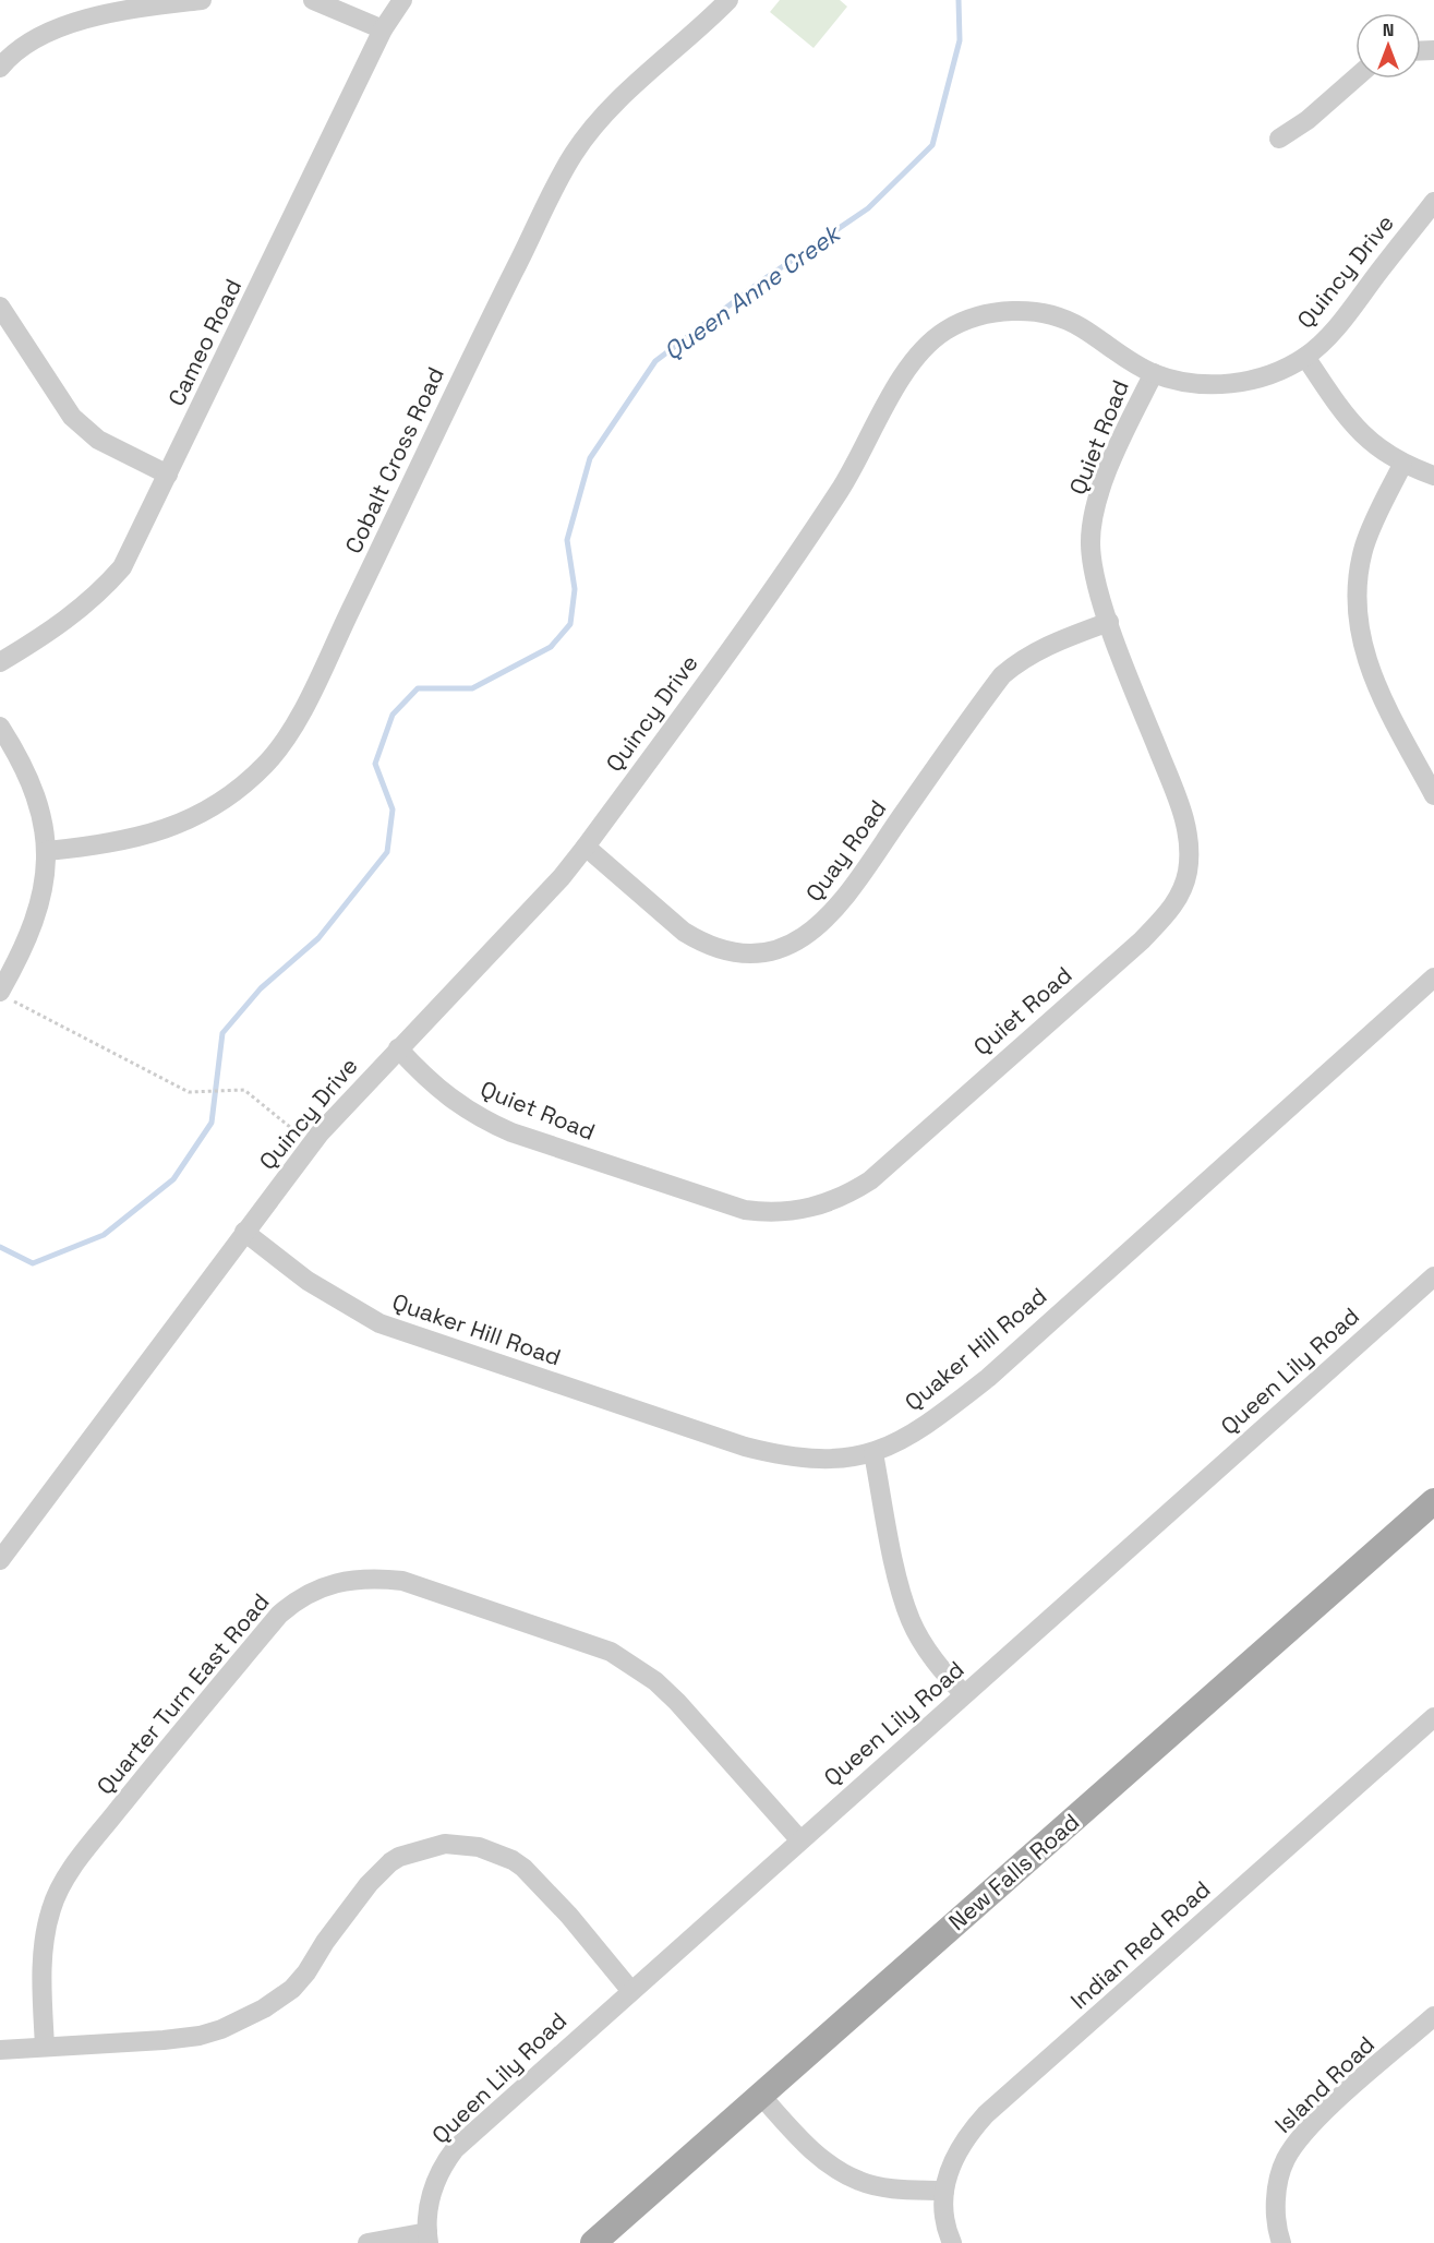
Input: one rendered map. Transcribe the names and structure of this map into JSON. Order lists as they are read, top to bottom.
{
  "streets": {
    "main road": ["New Falls Road"],
    "street": [
      "Quincy Drive",
      "Cameo Road",
      "Quiet Road",
      "Cobalt Cross Road",
      "Quay Road",
      "Quaker Hill Road",
      "Queen Lily Road",
      "Quarter Turn East Road",
      "Indian Red Road",
      "Island Road"
    ]
  },
  "crossings": [
    ["Quincy Drive", "Quiet Road"],
    ["Quincy Drive", "Quay Road"],
    ["Quincy Drive", "Quaker Hill Road"],
    ["Quiet Road", "Quay Road"],
    ["Queen Lily Road", "Quarter Turn East Road"]
  ],
  "water": ["Queen Anne Creek"],
  "north": "top"
}
